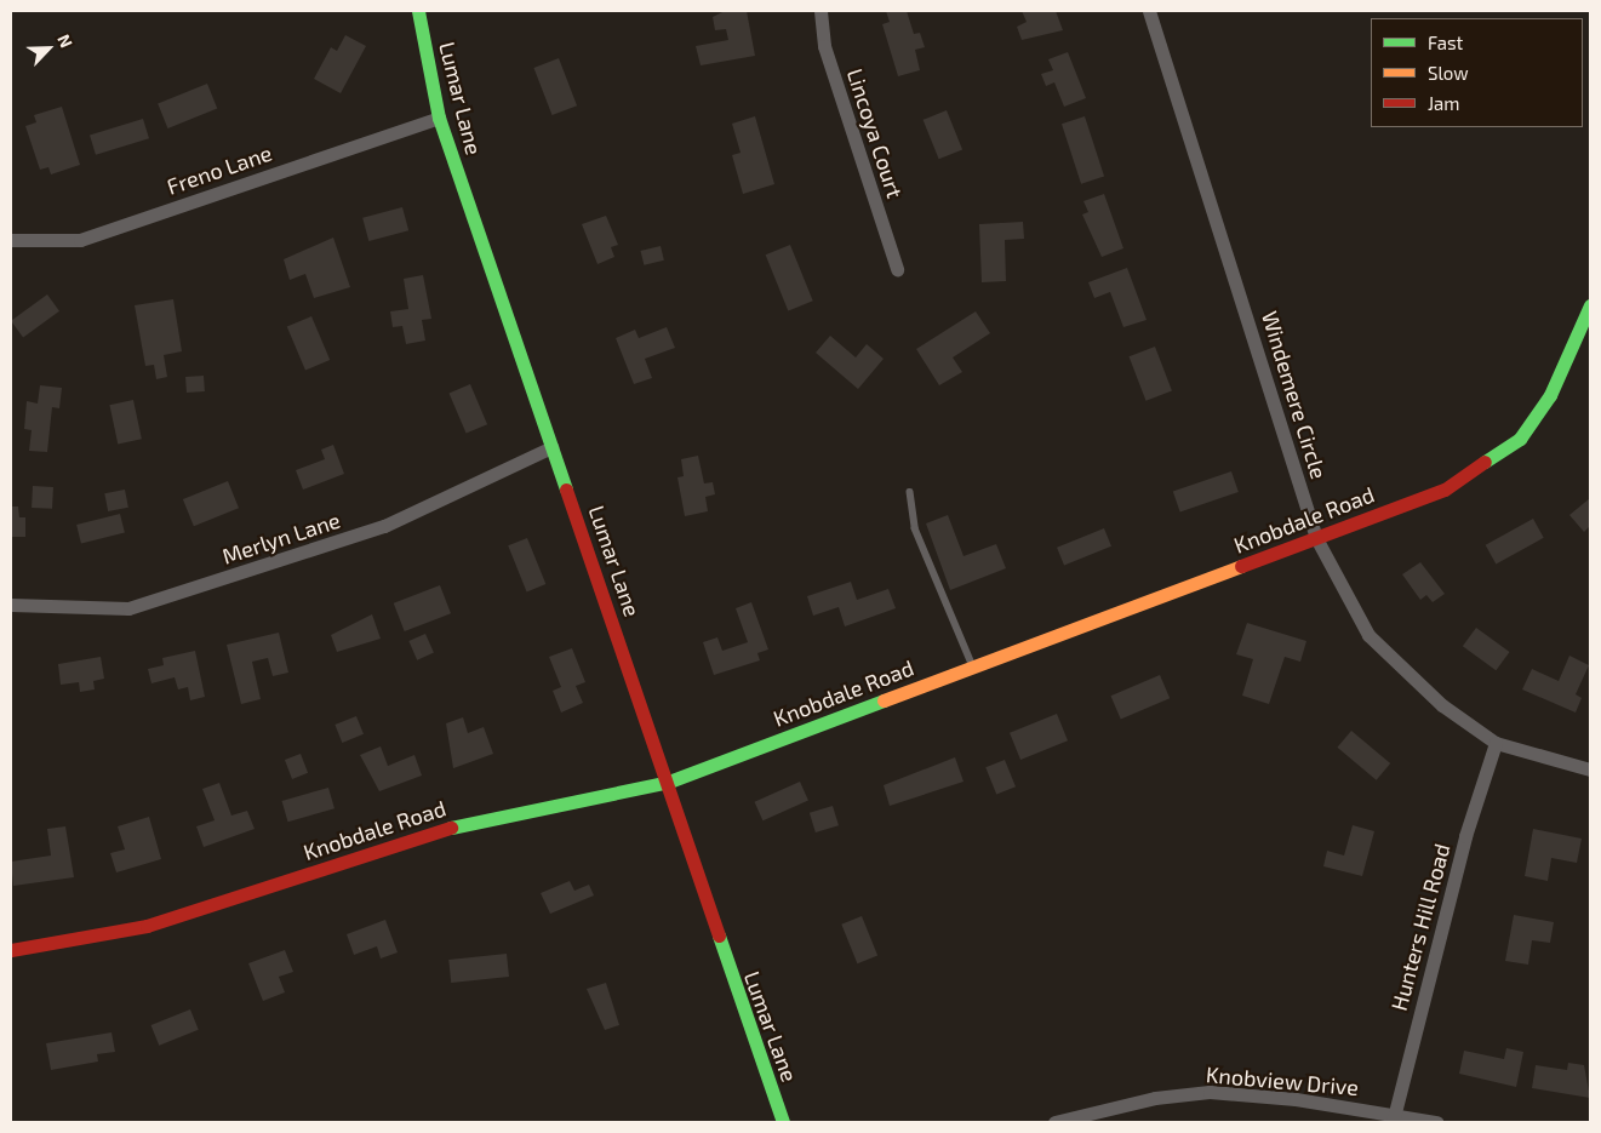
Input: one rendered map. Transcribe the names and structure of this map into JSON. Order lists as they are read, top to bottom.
{
  "streets": {
    "street": [
      "Lumar Lane",
      "Lincoya Court",
      "Freno Lane",
      "Windemere Circle",
      "Knobdale Road",
      "Merlyn Lane",
      "Hunters Hill Road",
      "Knobview Drive"
    ]
  },
  "crossings": [
    ["Lumar Lane", "Freno Lane"],
    ["Lumar Lane", "Knobdale Road"],
    ["Lumar Lane", "Merlyn Lane"],
    ["Windemere Circle", "Knobdale Road"],
    ["Windemere Circle", "Hunters Hill Road"],
    ["Hunters Hill Road", "Knobview Drive"]
  ],
  "legend": ["Fast", "Slow", "Jam"],
  "north": "top right"
}
